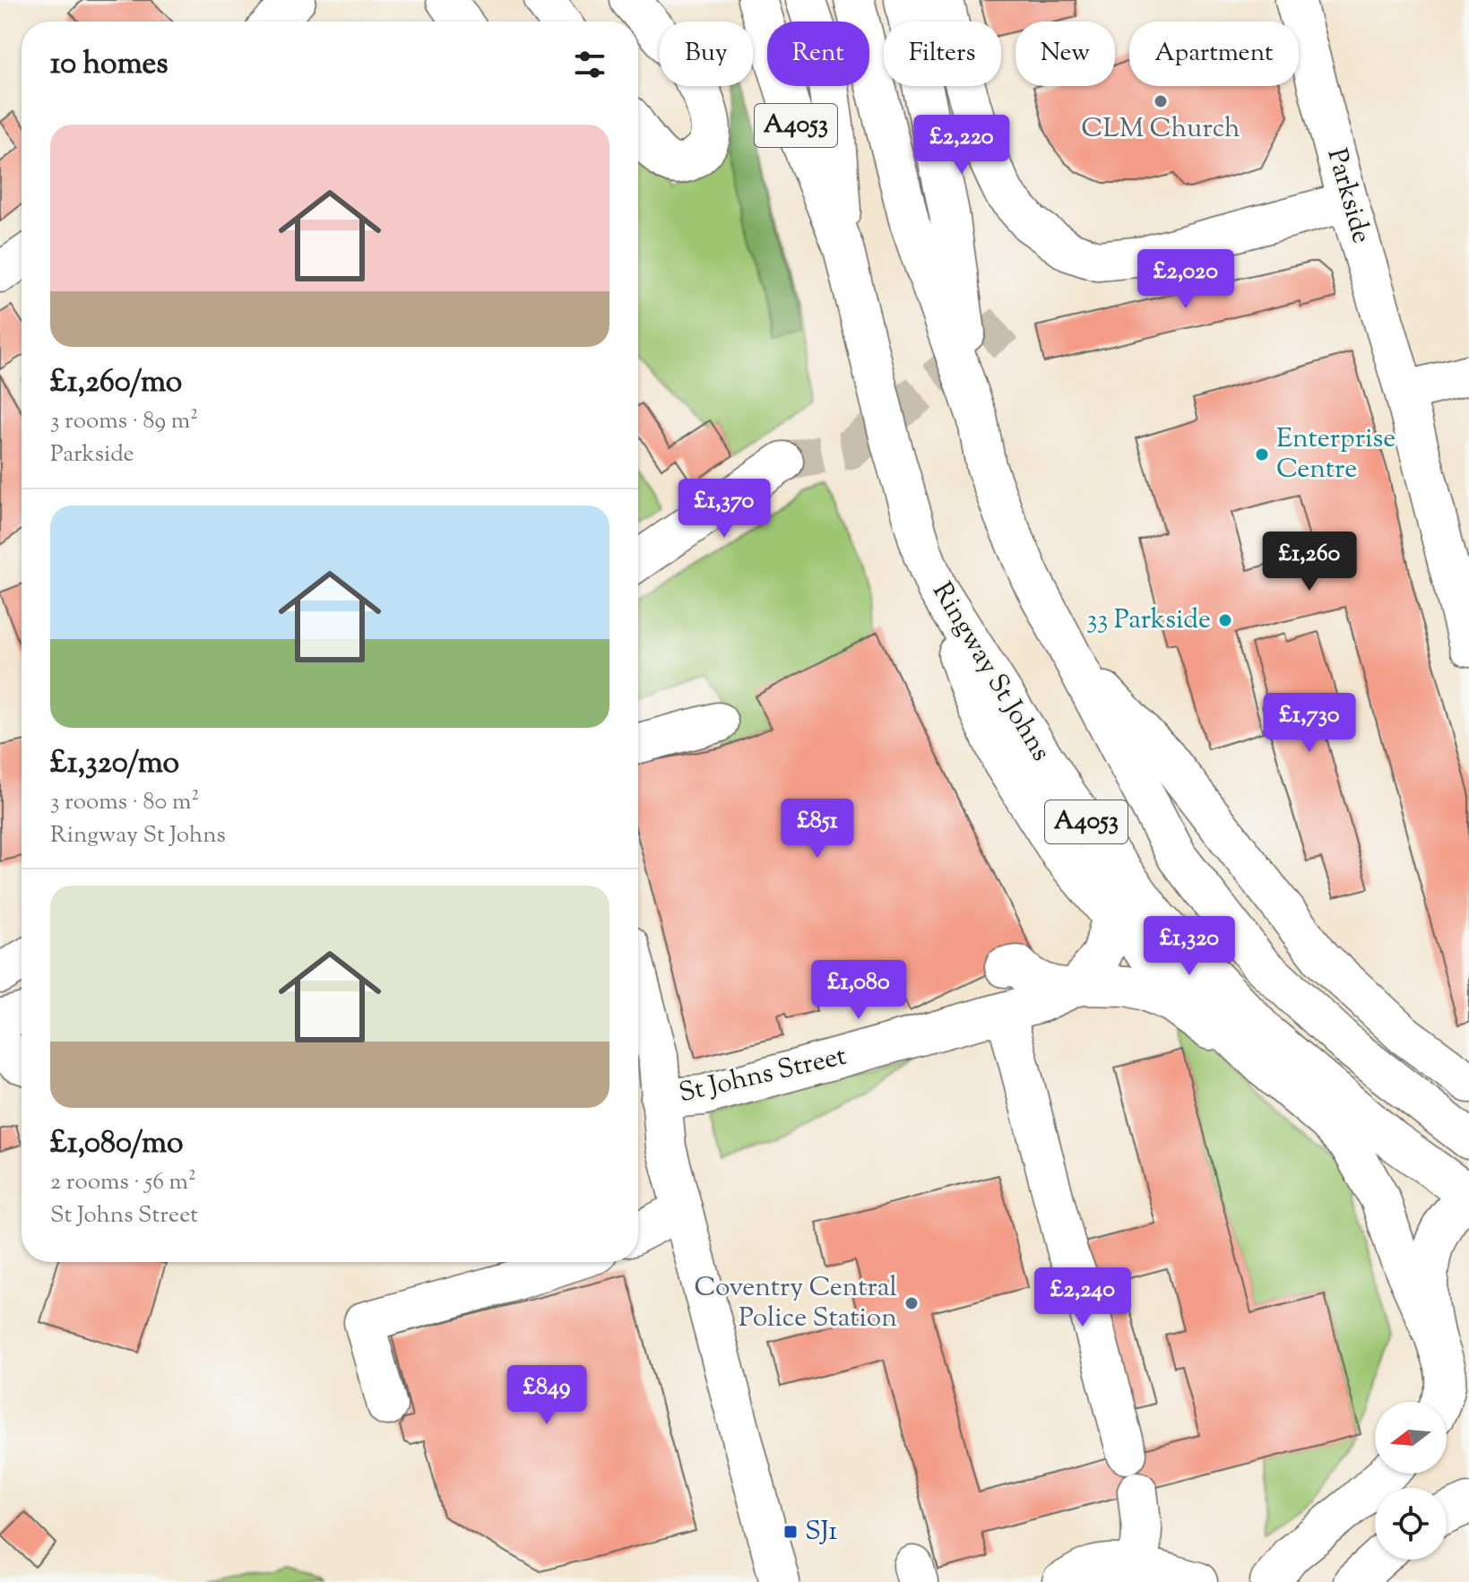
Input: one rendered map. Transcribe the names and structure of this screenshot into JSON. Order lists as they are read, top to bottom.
{
  "streets": {
    "main road": [
      "A4053",
      "Parkside",
      "Ringway St Johns",
      "St Johns Street"
    ]
  },
  "places": {
    "other": [
      "CLM Church",
      "Enterprise Centre",
      "33 Parkside",
      "Coventry Central Police Station"
    ],
    "transit": ["SJ1"]
  },
  "north": "left",
  "page": {
    "chip": [
      "Buy",
      "Rent",
      "Filters",
      "New",
      "Apartment"
    ],
    "heading": "10 homes",
    "list": [
      {
        "name": "£1,260/mo",
        "note": "3 rooms · 89 m² · Parkside"
      },
      {
        "name": "£1,320/mo",
        "note": "3 rooms · 80 m² · Ringway St Johns"
      },
      {
        "name": "£1,080/mo",
        "note": "2 rooms · 56 m² · St Johns Street"
      }
    ],
    "price": [
      "£2,220",
      "£2,020",
      "£1,370",
      "£1,260",
      "£1,730",
      "£851",
      "£1,320",
      "£1,080",
      "£2,240",
      "£849"
    ]
  }
}
